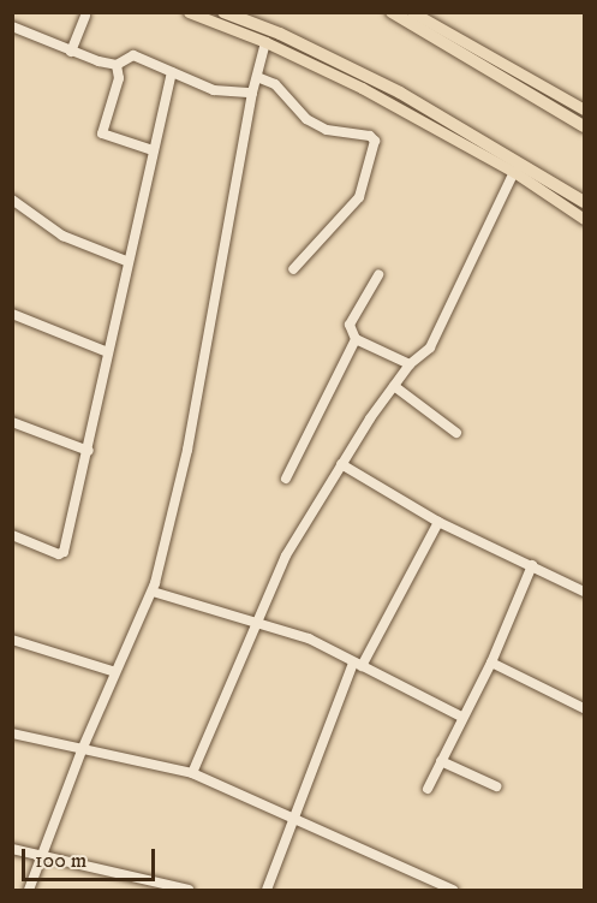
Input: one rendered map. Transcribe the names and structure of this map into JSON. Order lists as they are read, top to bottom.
{
  "scale_bar": "100 m"
}
